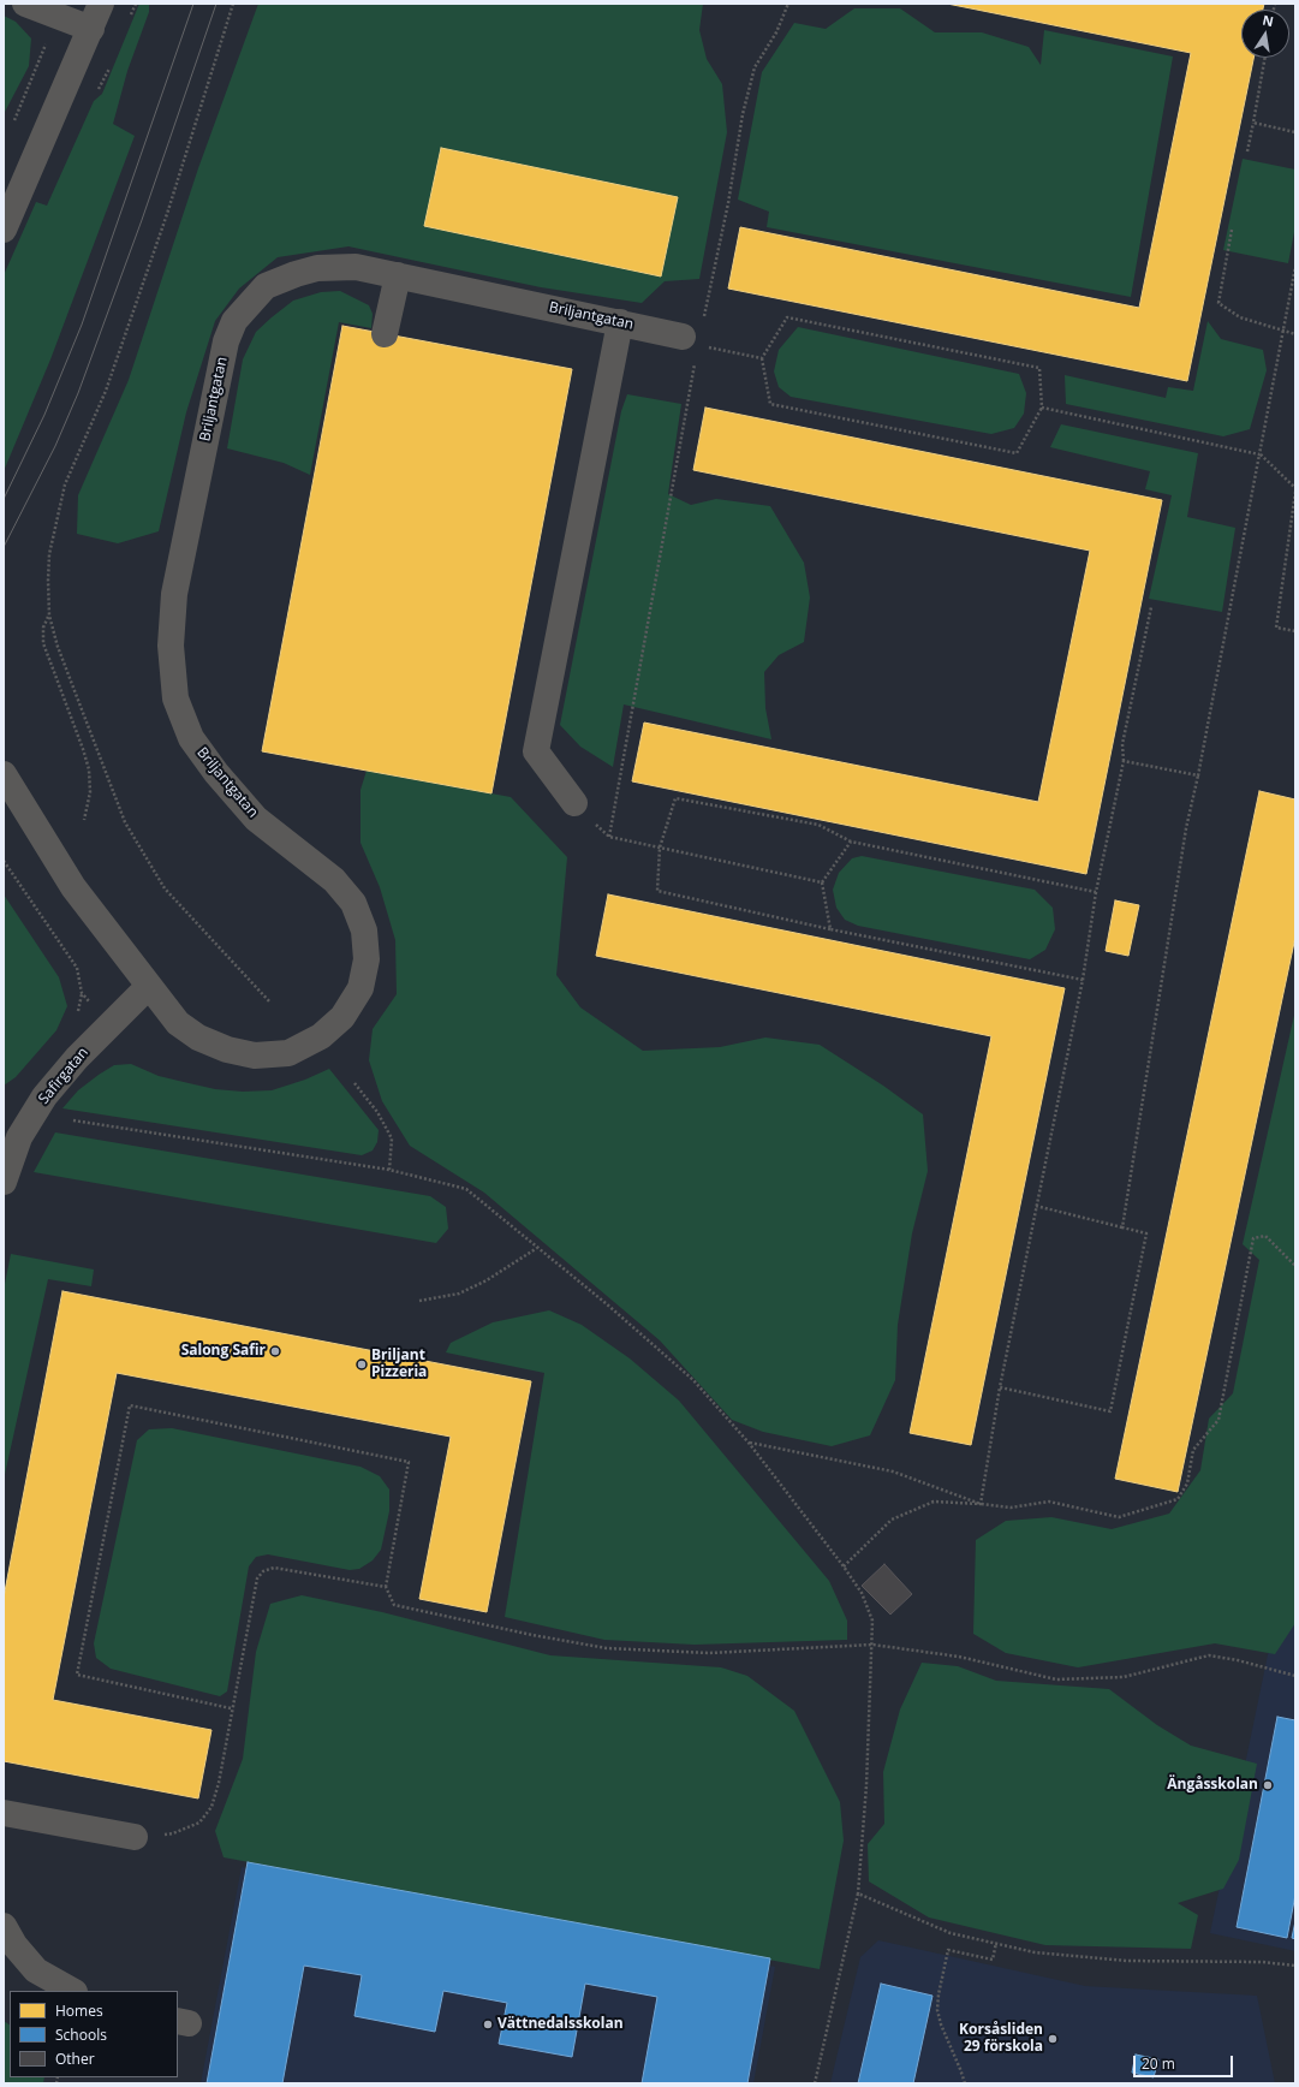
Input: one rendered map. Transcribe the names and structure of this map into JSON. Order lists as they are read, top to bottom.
{
  "streets": {
    "street": ["Briljantgatan", "Safirgatan"]
  },
  "crossings": [
    ["Briljantgatan", "Safirgatan"]
  ],
  "places": [
    "Salong Safir",
    "Briljant Pizzeria",
    "Ängåsskolan",
    "Vättnedalsskolan",
    "Korsåsliden 29 förskola"
  ],
  "legend": ["Homes", "Schools", "Other"],
  "scale_bar": "20 m",
  "north": "top"
}
